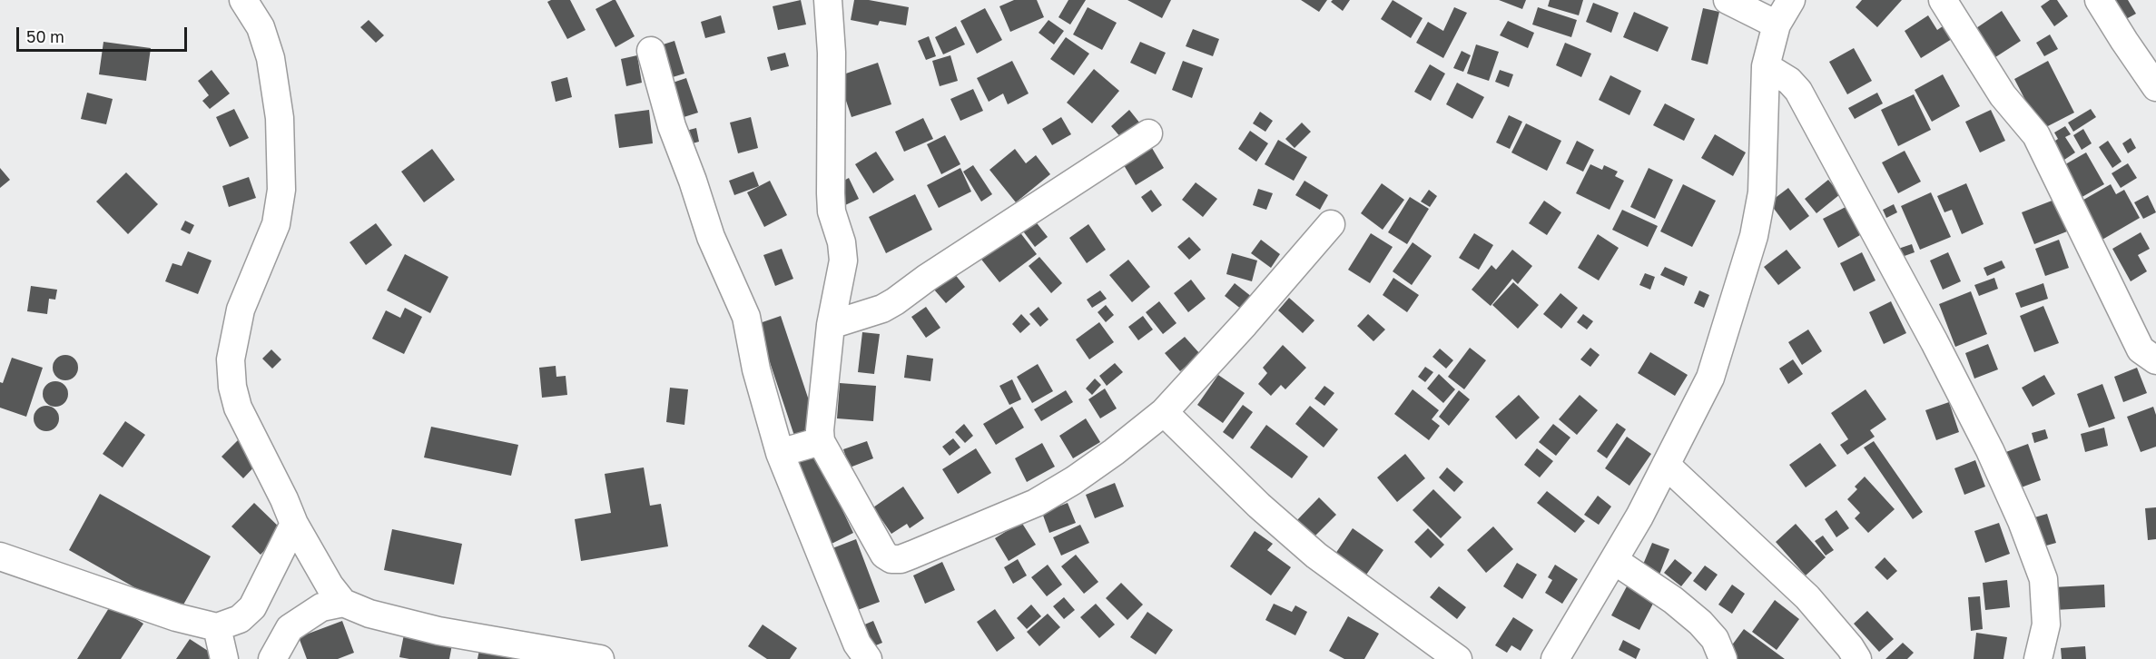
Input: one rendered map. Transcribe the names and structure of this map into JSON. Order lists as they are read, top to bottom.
{
  "scale_bar": "50 m"
}
